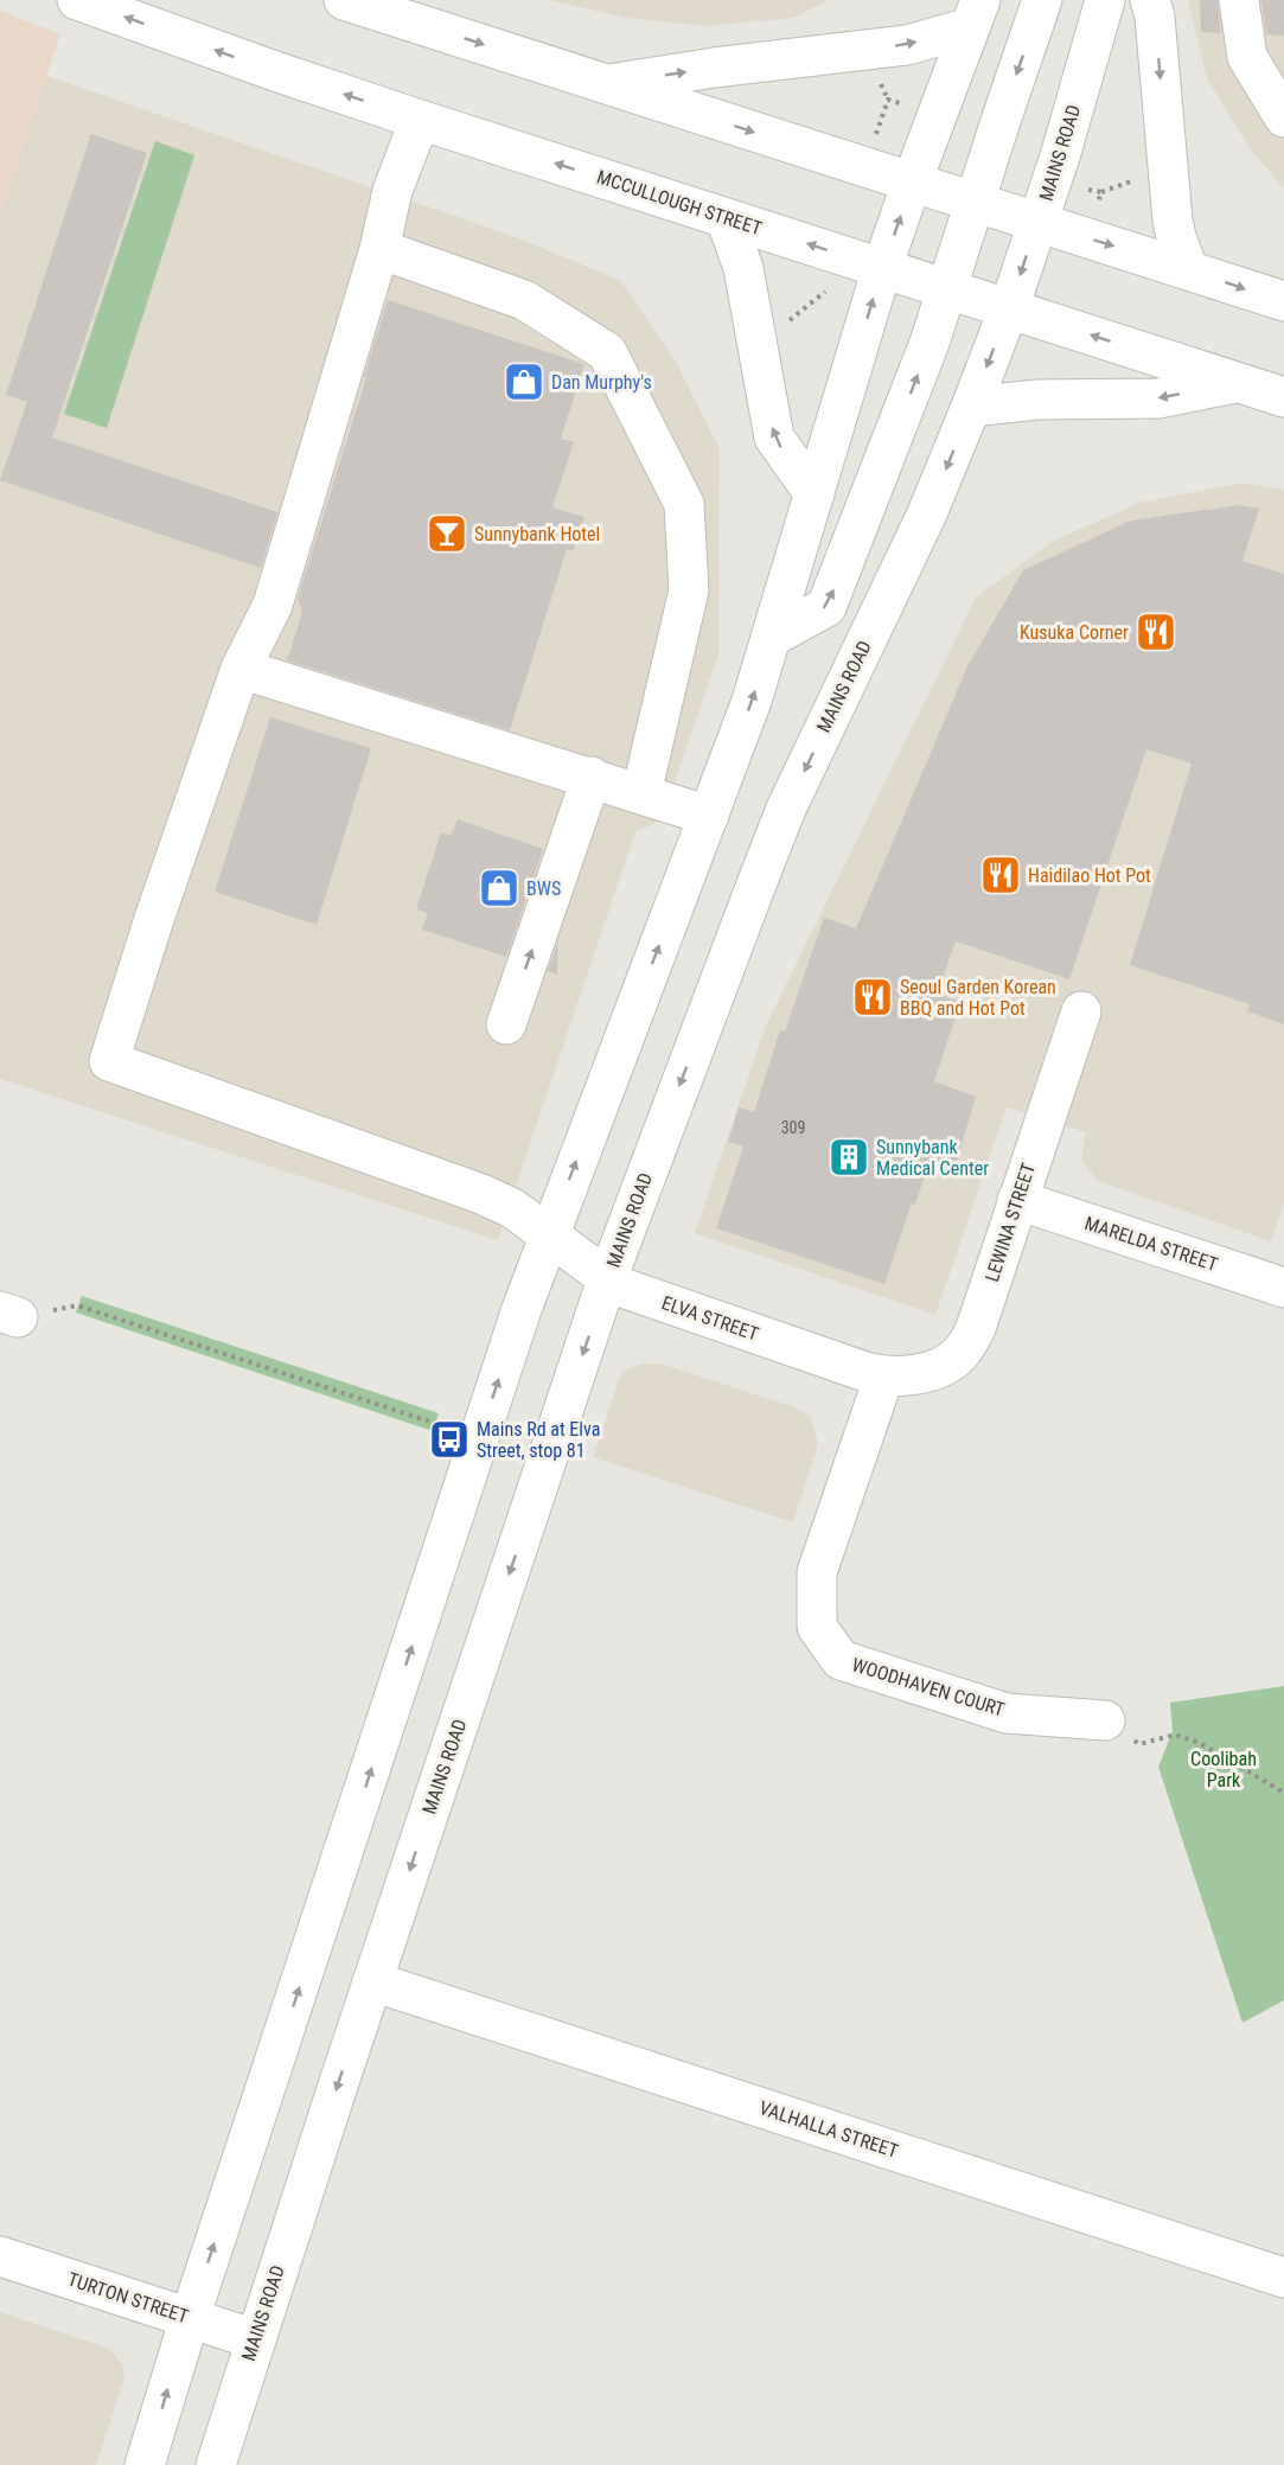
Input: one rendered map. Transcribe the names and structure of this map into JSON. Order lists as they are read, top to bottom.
{
  "streets": {
    "main road": [
      "MAINS ROAD",
      "MCCULLOUGH STREET",
      "LEWINA STREET",
      "MARELDA STREET",
      "ELVA STREET",
      "WOODHAVEN COURT",
      "VALHALLA STREET",
      "TURTON STREET"
    ]
  },
  "crossings": [
    ["MAINS ROAD", "MCCULLOUGH STREET"],
    ["MAINS ROAD", "ELVA STREET"],
    ["MAINS ROAD", "VALHALLA STREET"],
    ["MAINS ROAD", "TURTON STREET"],
    ["LEWINA STREET", "MARELDA STREET"],
    ["LEWINA STREET", "ELVA STREET"],
    ["LEWINA STREET", "WOODHAVEN COURT"],
    ["ELVA STREET", "WOODHAVEN COURT"]
  ],
  "parks": ["Coolibah Park"],
  "places": {
    "shop": ["Dan Murphy's", "BWS"],
    "bar": ["Sunnybank Hotel"],
    "restaurant": ["Kusuka Corner", "Haidilao Hot Pot", "Seoul Garden Korean BBQ and Hot Pot"],
    "building": ["Sunnybank Medical Center"],
    "bus stop": ["Mains Rd at Elva Street, stop 81"]
  },
  "house_numbers": ["309"]
}
